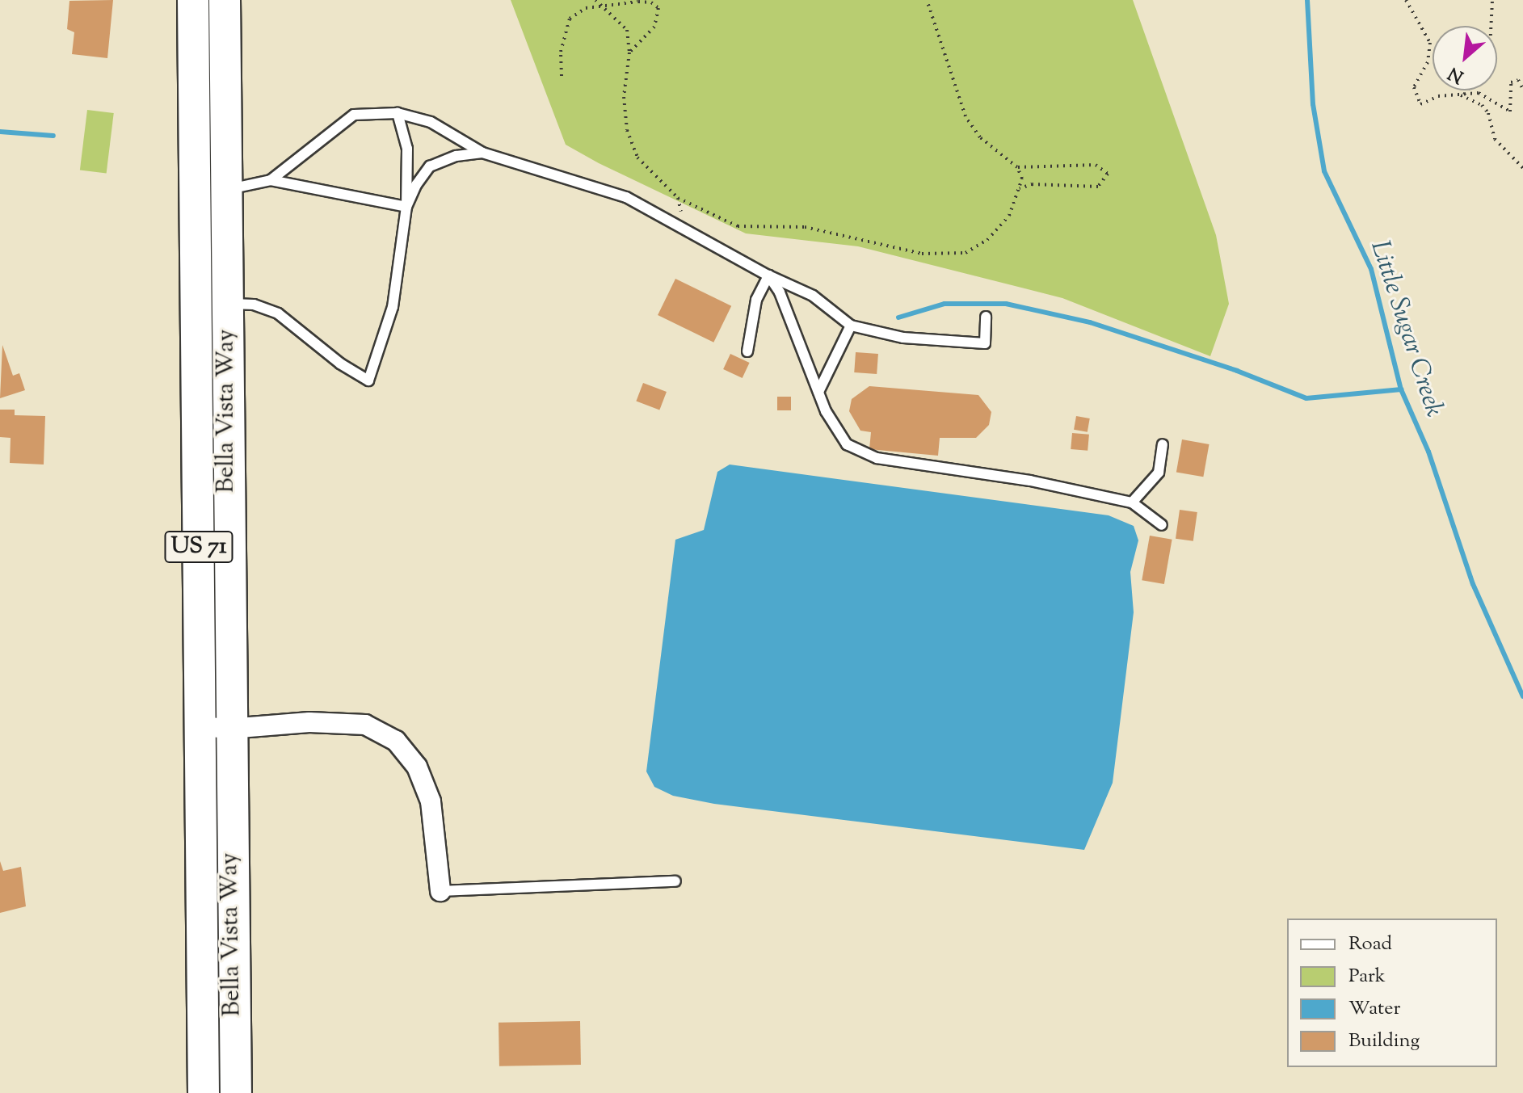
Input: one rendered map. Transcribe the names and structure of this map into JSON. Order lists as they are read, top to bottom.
{
  "streets": {
    "main road": ["Bella Vista Way", "US 71"]
  },
  "water": ["Little Sugar Creek"],
  "legend": [
    "Road",
    "Park",
    "Water",
    "Building"
  ],
  "north": "bottom left"
}
